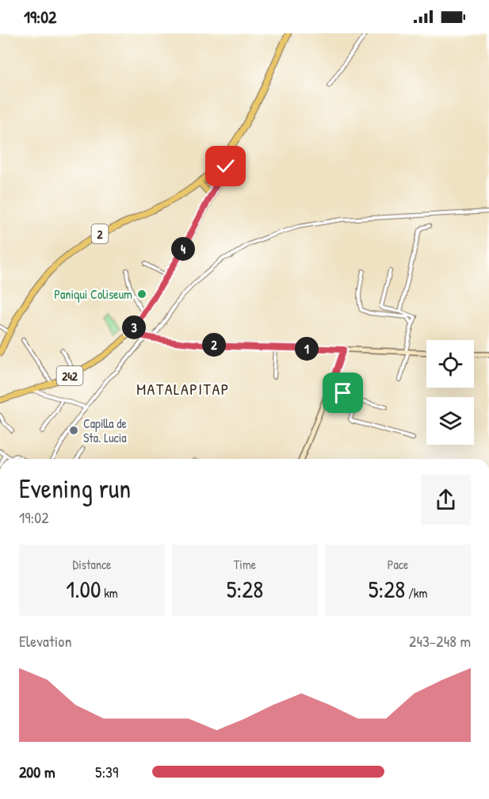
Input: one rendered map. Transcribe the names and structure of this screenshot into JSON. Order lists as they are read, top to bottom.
{
  "streets": {
    "highway": ["2"],
    "main road": ["242"]
  },
  "crossings": [
    ["2", "242"]
  ],
  "districts": ["MATALAPITAP"],
  "places": ["Paniqui Coliseum", "Capilla de Sta. Lucia"],
  "page": {
    "status": "19:02",
    "pins": [
      "4",
      "3",
      "2",
      "1"
    ],
    "heading": ["Evening run", "19:02"],
    "stats": [
      ["Distance", "1.00 km"],
      ["Time", "5:28"],
      ["Pace", "5:28 /km"]
    ],
    "chart": ["Elevation", "243–248 m"],
    "list": [
      {
        "name": "200 m",
        "note": "5:39"
      }
    ]
  }
}
